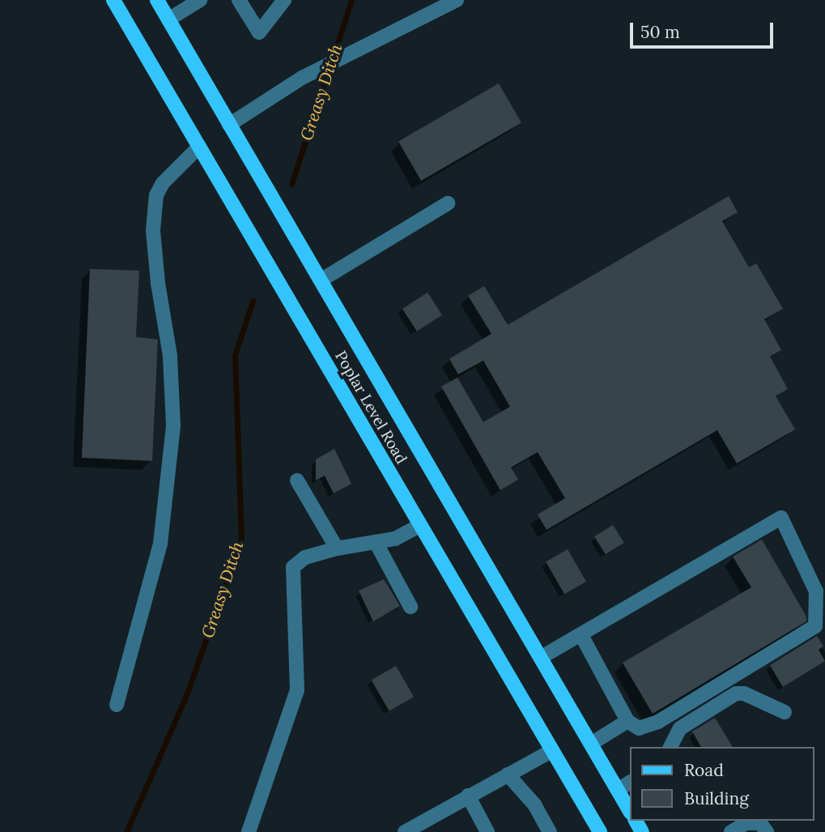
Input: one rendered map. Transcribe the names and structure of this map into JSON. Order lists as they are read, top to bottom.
{
  "streets": {
    "main road": ["Poplar Level Road"]
  },
  "water": ["Greasy Ditch"],
  "legend": ["Road", "Building"],
  "scale_bar": "50 m"
}
